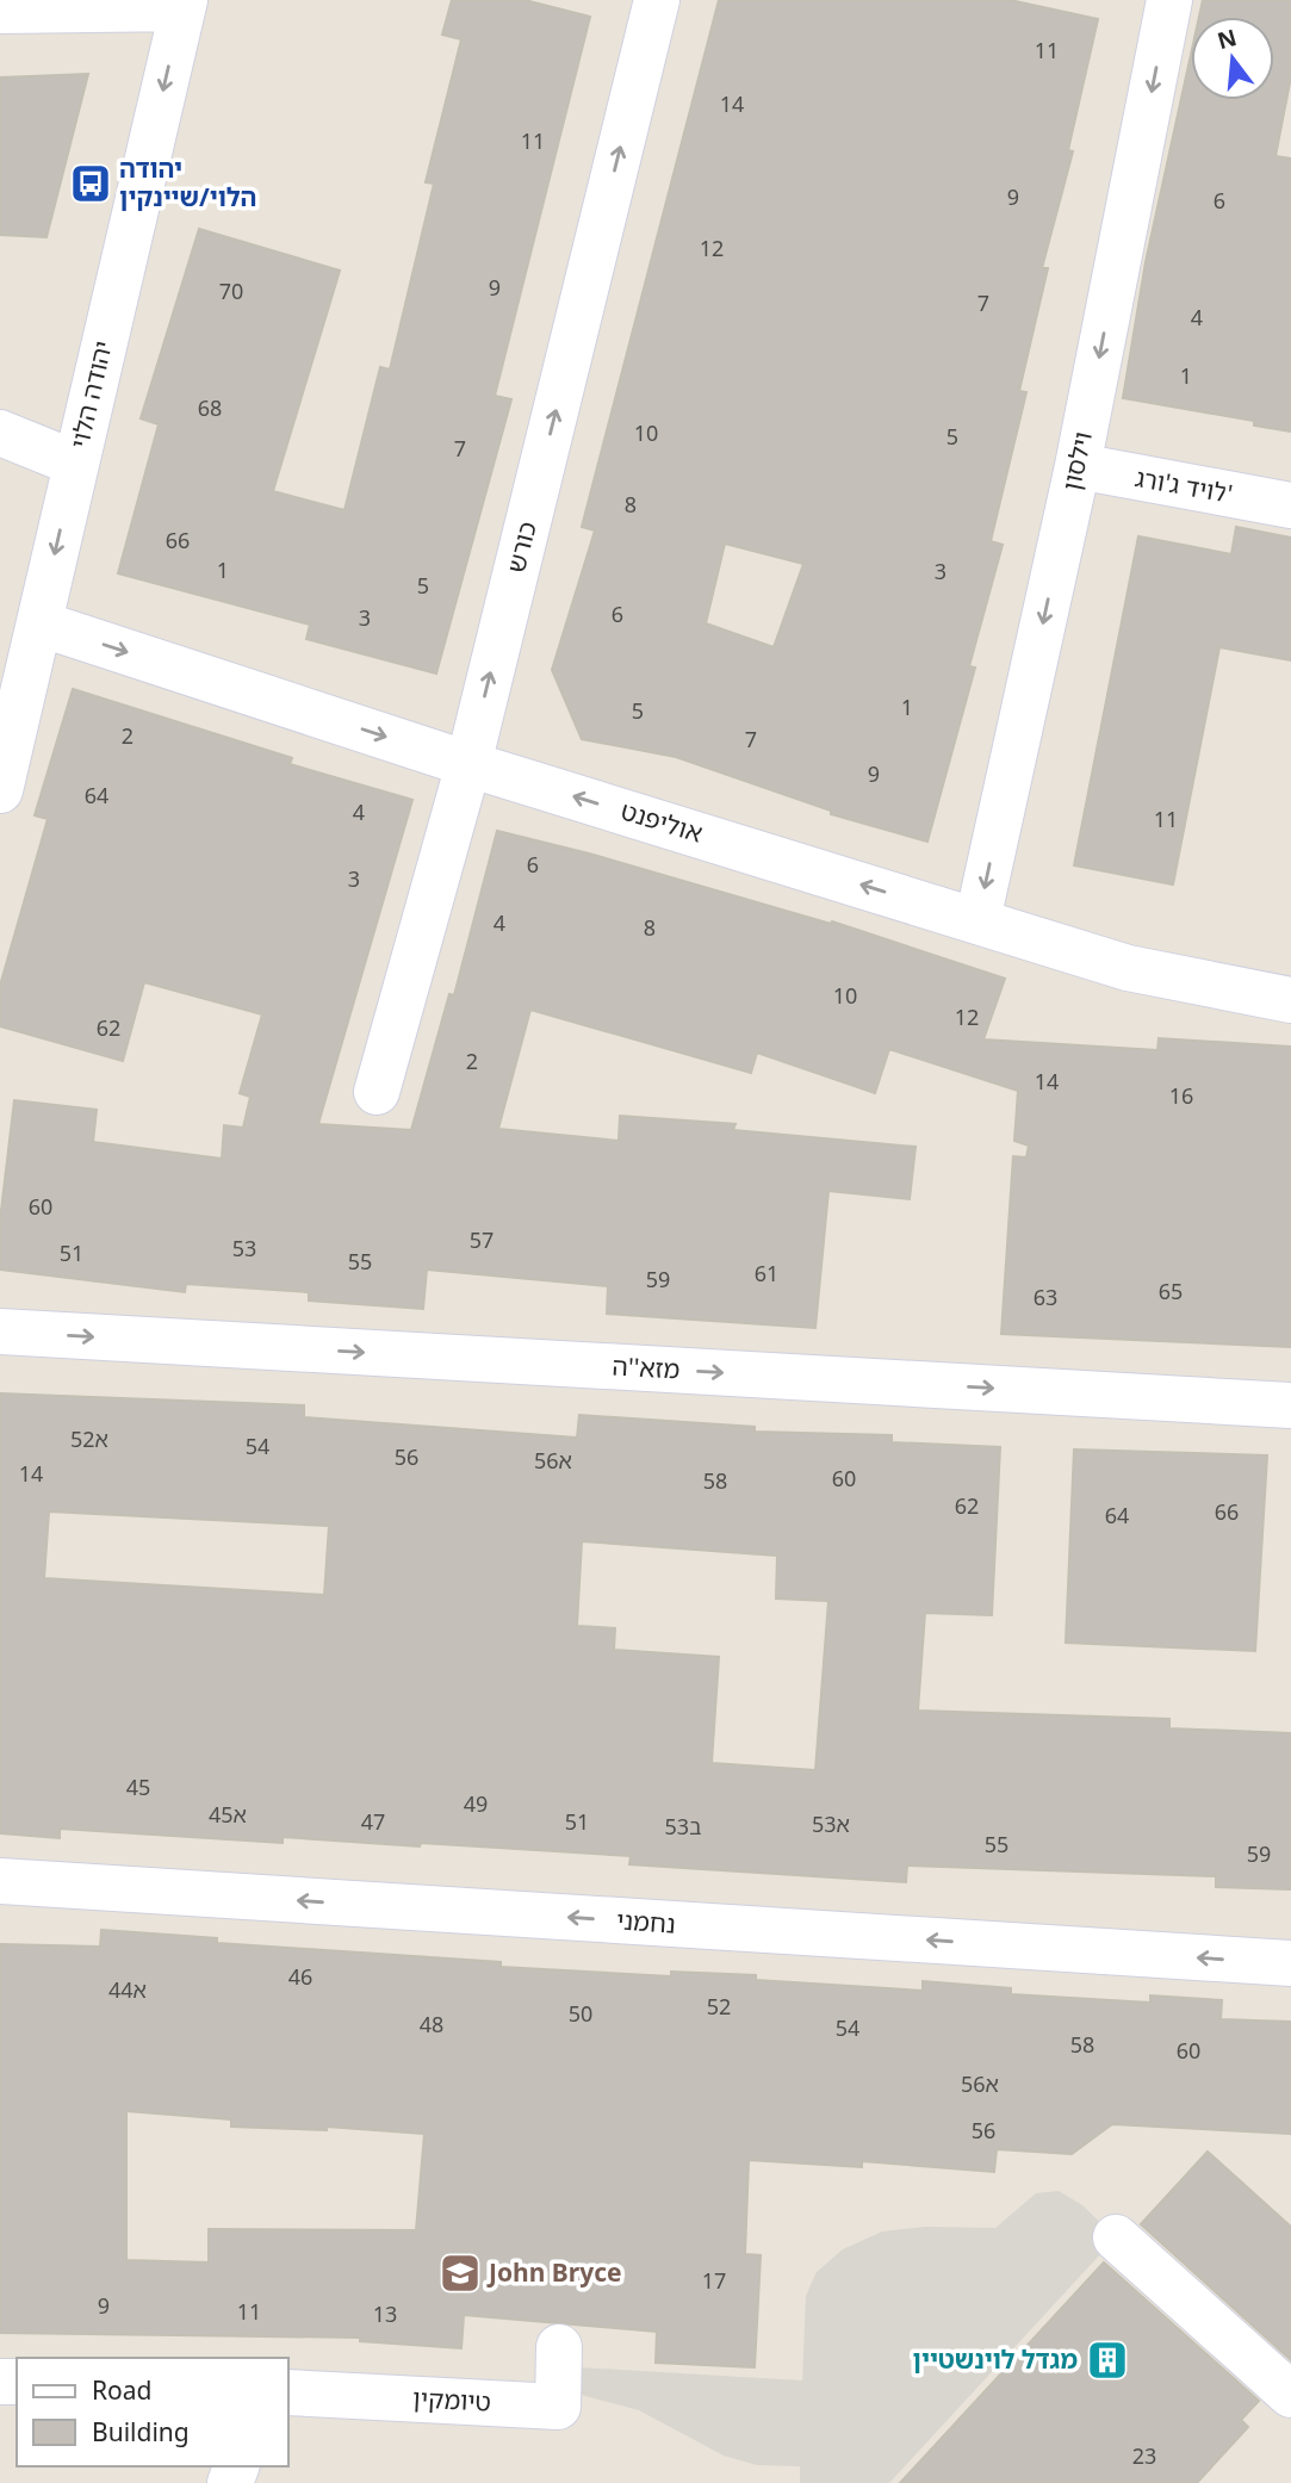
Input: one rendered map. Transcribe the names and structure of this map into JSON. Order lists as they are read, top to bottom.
{
  "streets": {
    "street": [
      "יהודה הלוי",
      "וילסון",
      "לויד ג'ורג'",
      "כורש",
      "אוליפנט",
      "מזא''ה",
      "נחמני",
      "טיומקין"
    ]
  },
  "crossings": [
    ["יהודה הלוי", "אוליפנט"],
    ["וילסון", "לויד ג'ורג'"],
    ["וילסון", "אוליפנט"],
    ["כורש", "אוליפנט"]
  ],
  "one_way": [
    "יהודה הלוי",
    "וילסון",
    "כורש",
    "מזא''ה",
    "נחמני"
  ],
  "places": {
    "bus stop": ["יהודה הלוי/שיינקין"],
    "school or university": ["John Bryce"],
    "building": ["מגדל לוינשטיין"]
  },
  "house_numbers": [
    "11",
    "14",
    "11",
    "9",
    "6",
    "12",
    "9",
    "70",
    "7",
    "4",
    "1",
    "68",
    "10",
    "5",
    "7",
    "8",
    "66",
    "1",
    "3",
    "5",
    "6",
    "3",
    "1",
    "5",
    "2",
    "7",
    "9",
    "64",
    "4",
    "11",
    "6",
    "3",
    "4",
    "8",
    "10",
    "12",
    "62",
    "2",
    "14",
    "16",
    "60",
    "57",
    "53",
    "51",
    "55",
    "61",
    "59",
    "65",
    "63",
    "52א",
    "54",
    "56",
    "56א",
    "14",
    "60",
    "58",
    "62",
    "66",
    "64",
    "45",
    "49",
    "45א",
    "47",
    "51",
    "53א",
    "53ב",
    "55",
    "59",
    "46",
    "44א",
    "52",
    "50",
    "48",
    "54",
    "58",
    "60",
    "56א",
    "56",
    "17",
    "9",
    "11",
    "13",
    "23"
  ],
  "legend": ["Road", "Building"],
  "north": "top"
}
